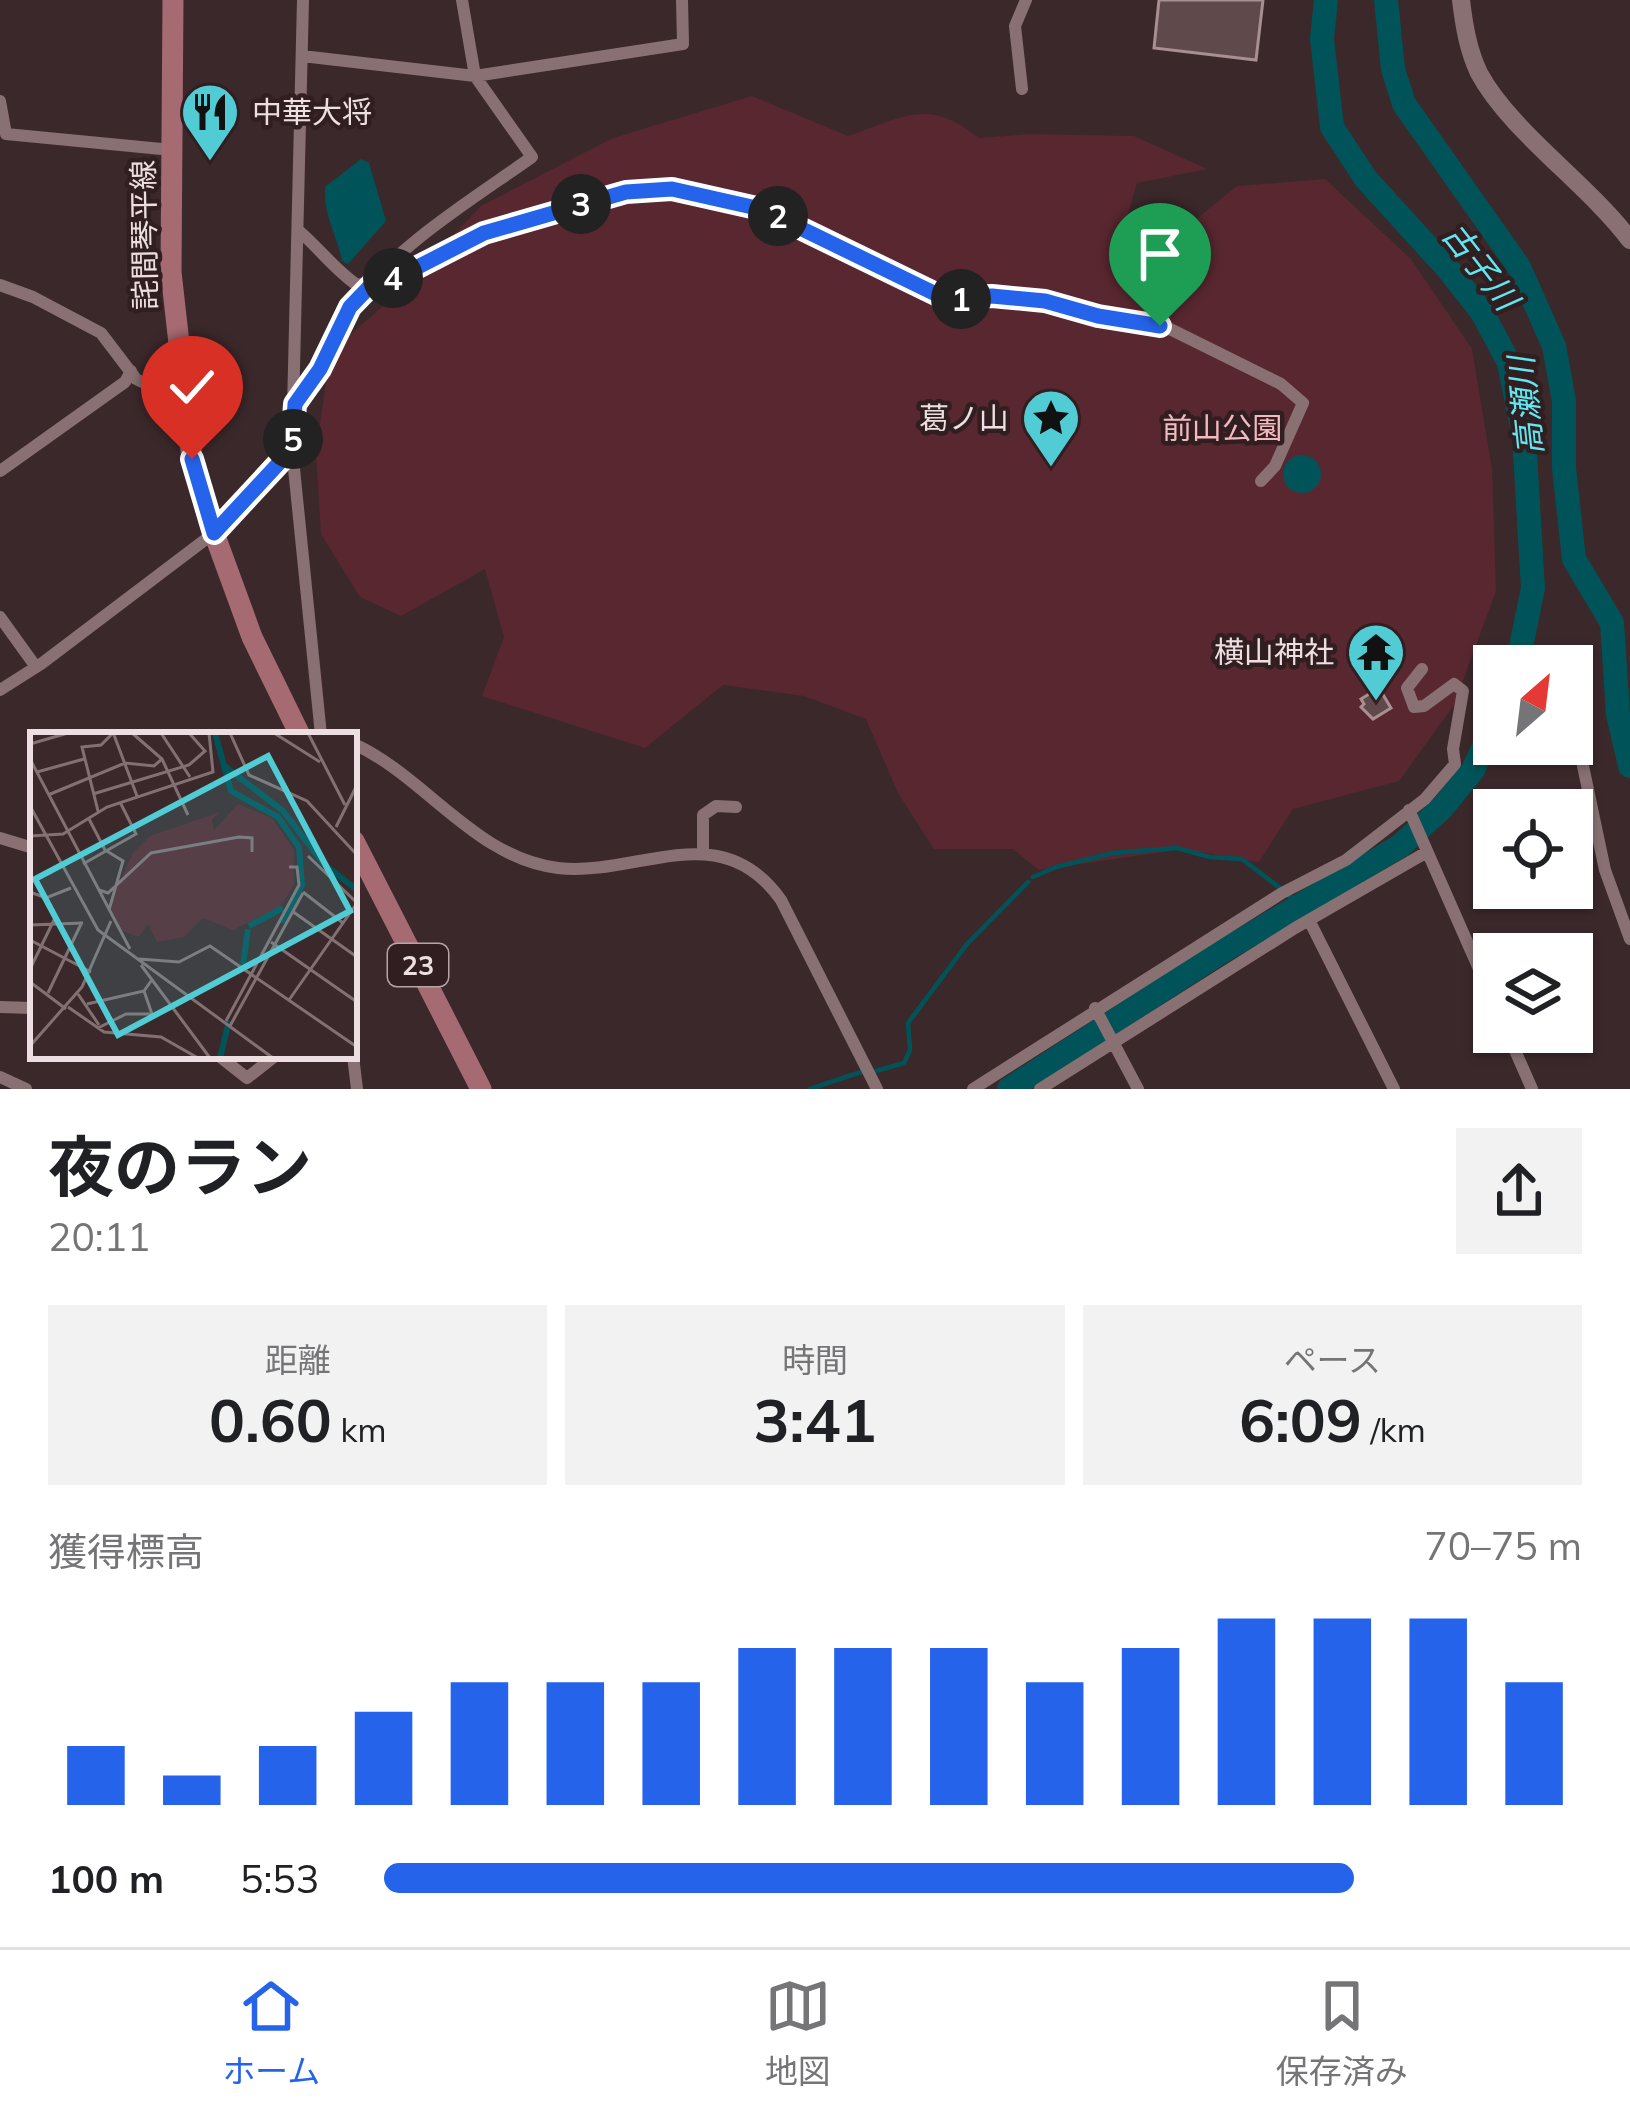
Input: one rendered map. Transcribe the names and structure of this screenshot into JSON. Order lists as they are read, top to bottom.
{
  "streets": {
    "main road": ["詫間琴平線", "23"]
  },
  "water": ["古子川", "高瀬川"],
  "parks": ["前山公園"],
  "places": {
    "restaurant": ["中華大将"],
    "place": ["葛ノ山"],
    "temple": ["横山神社"]
  },
  "north": "top right",
  "page": {
    "pins": [
      "3",
      "2",
      "4",
      "1",
      "5"
    ],
    "heading": ["夜のラン", "20:11"],
    "stats": [
      ["距離", "0.60 km"],
      ["時間", "3:41"],
      ["ペース", "6:09 /km"]
    ],
    "chart": ["獲得標高", "70–75 m"],
    "list": [
      {
        "name": "100 m",
        "note": "5:53"
      }
    ],
    "tabs": ["ホーム", "地図", "保存済み"]
  }
}
